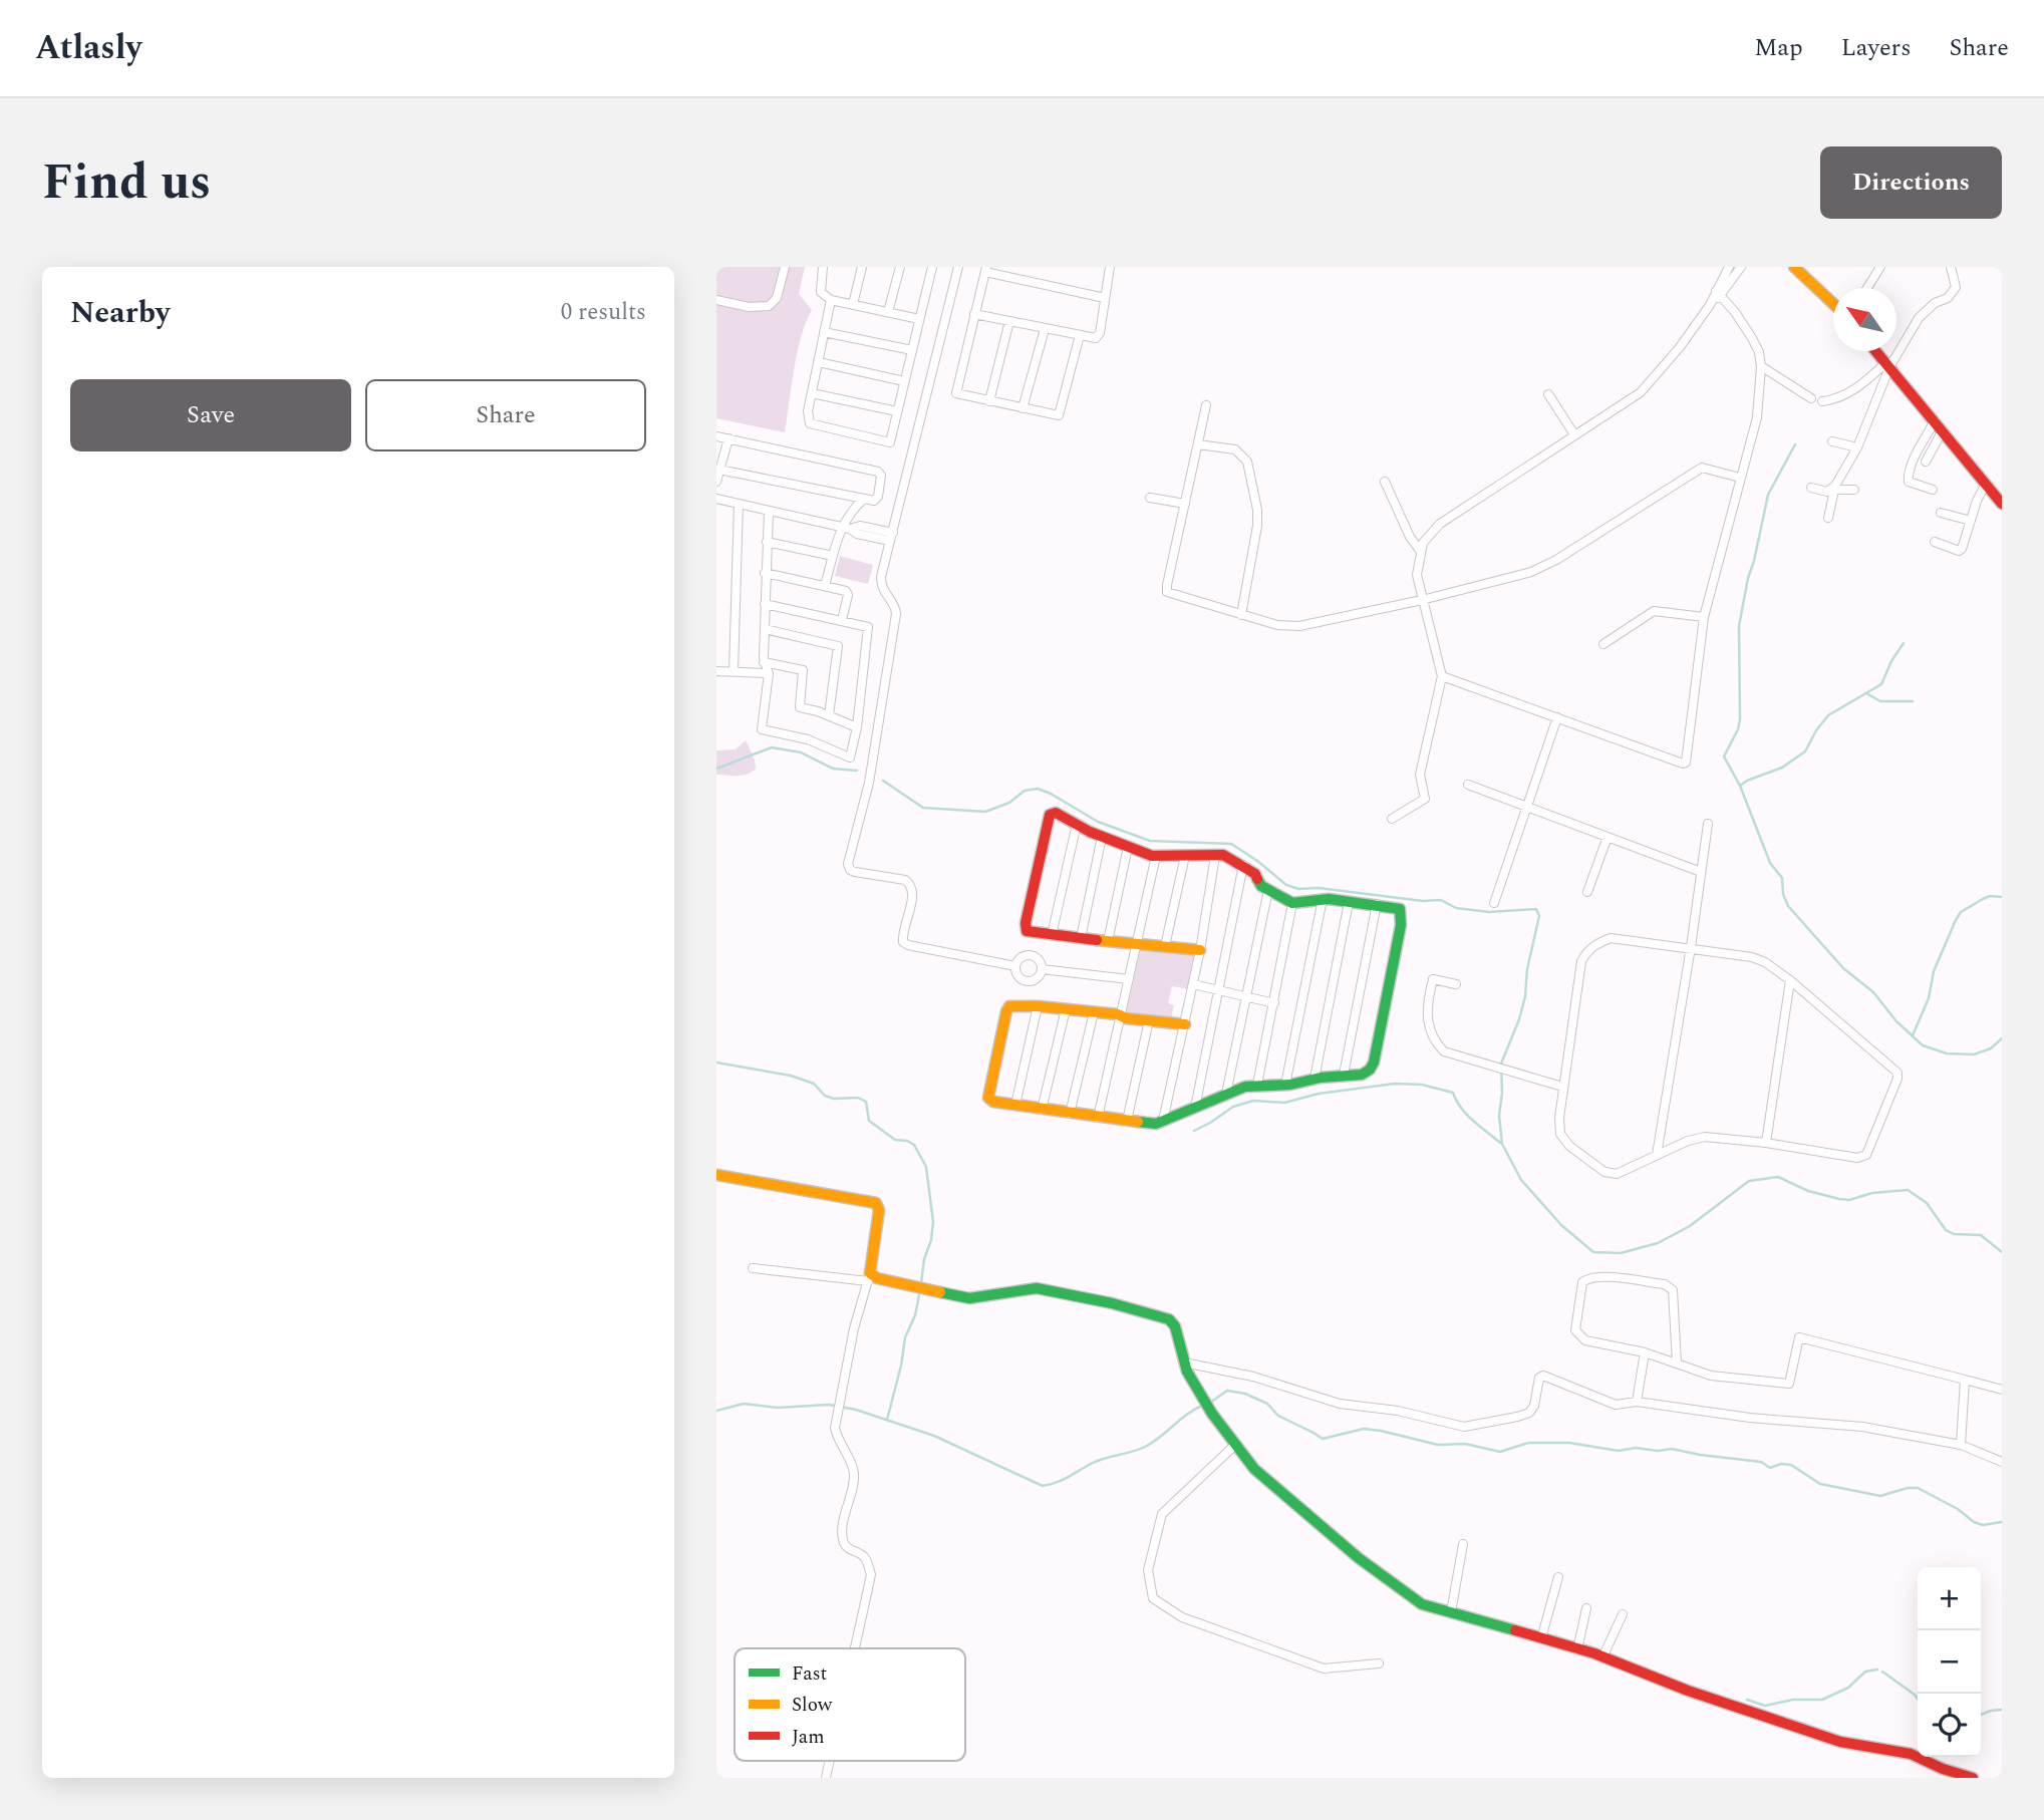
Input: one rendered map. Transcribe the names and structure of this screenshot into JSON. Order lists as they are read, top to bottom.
{
  "legend": ["Fast", "Slow", "Jam"],
  "north": "top left",
  "page": {
    "header": "Atlasly",
    "nav": ["Map", "Layers", "Share"],
    "title": "Find us",
    "buttons": [
      "Directions",
      ["Save", "Share"]
    ],
    "heading": ["Nearby", "0 results"],
    "map_buttons": ["+", "−"]
  }
}
